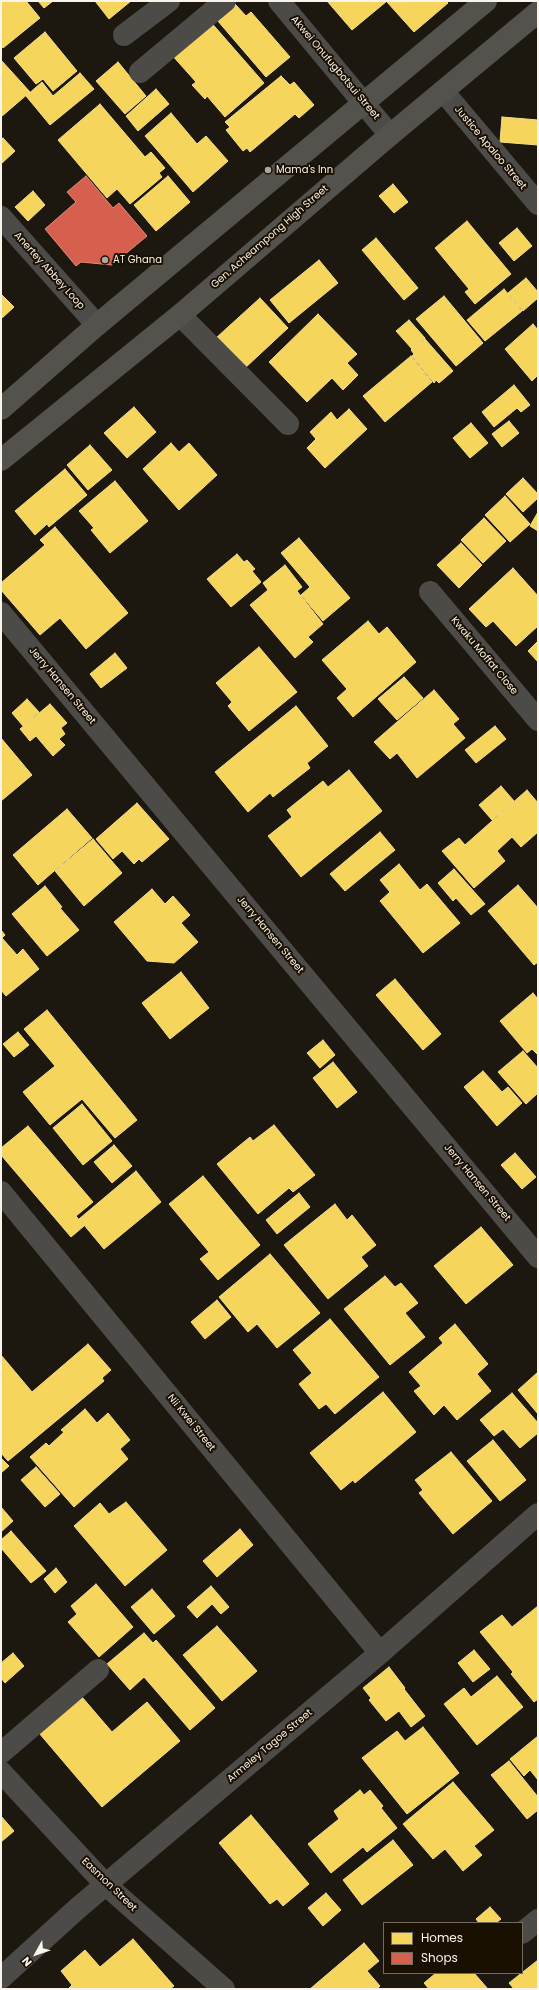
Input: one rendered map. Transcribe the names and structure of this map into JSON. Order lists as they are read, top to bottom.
{
  "streets": {
    "main road": ["Gen. Acheampong High Street"],
    "street": [
      "Akwei Onufugbotsui Street",
      "Justice Apaloo Street",
      "Anertey Abbey Loop",
      "Kwaku Moffat Close",
      "Jerry Hansen Street",
      "Nii Kwei Street",
      "Armeley Tagoe Street",
      "Easmon Street"
    ]
  },
  "crossings": [
    ["Akwei Onufugbotsui Street", "Gen. Acheampong High Street"],
    ["Justice Apaloo Street", "Gen. Acheampong High Street"],
    ["Nii Kwei Street", "Armeley Tagoe Street"],
    ["Armeley Tagoe Street", "Easmon Street"]
  ],
  "places": ["Mama's Inn", "AT Ghana"],
  "legend": ["Homes", "Shops"],
  "north": "bottom left"
}
